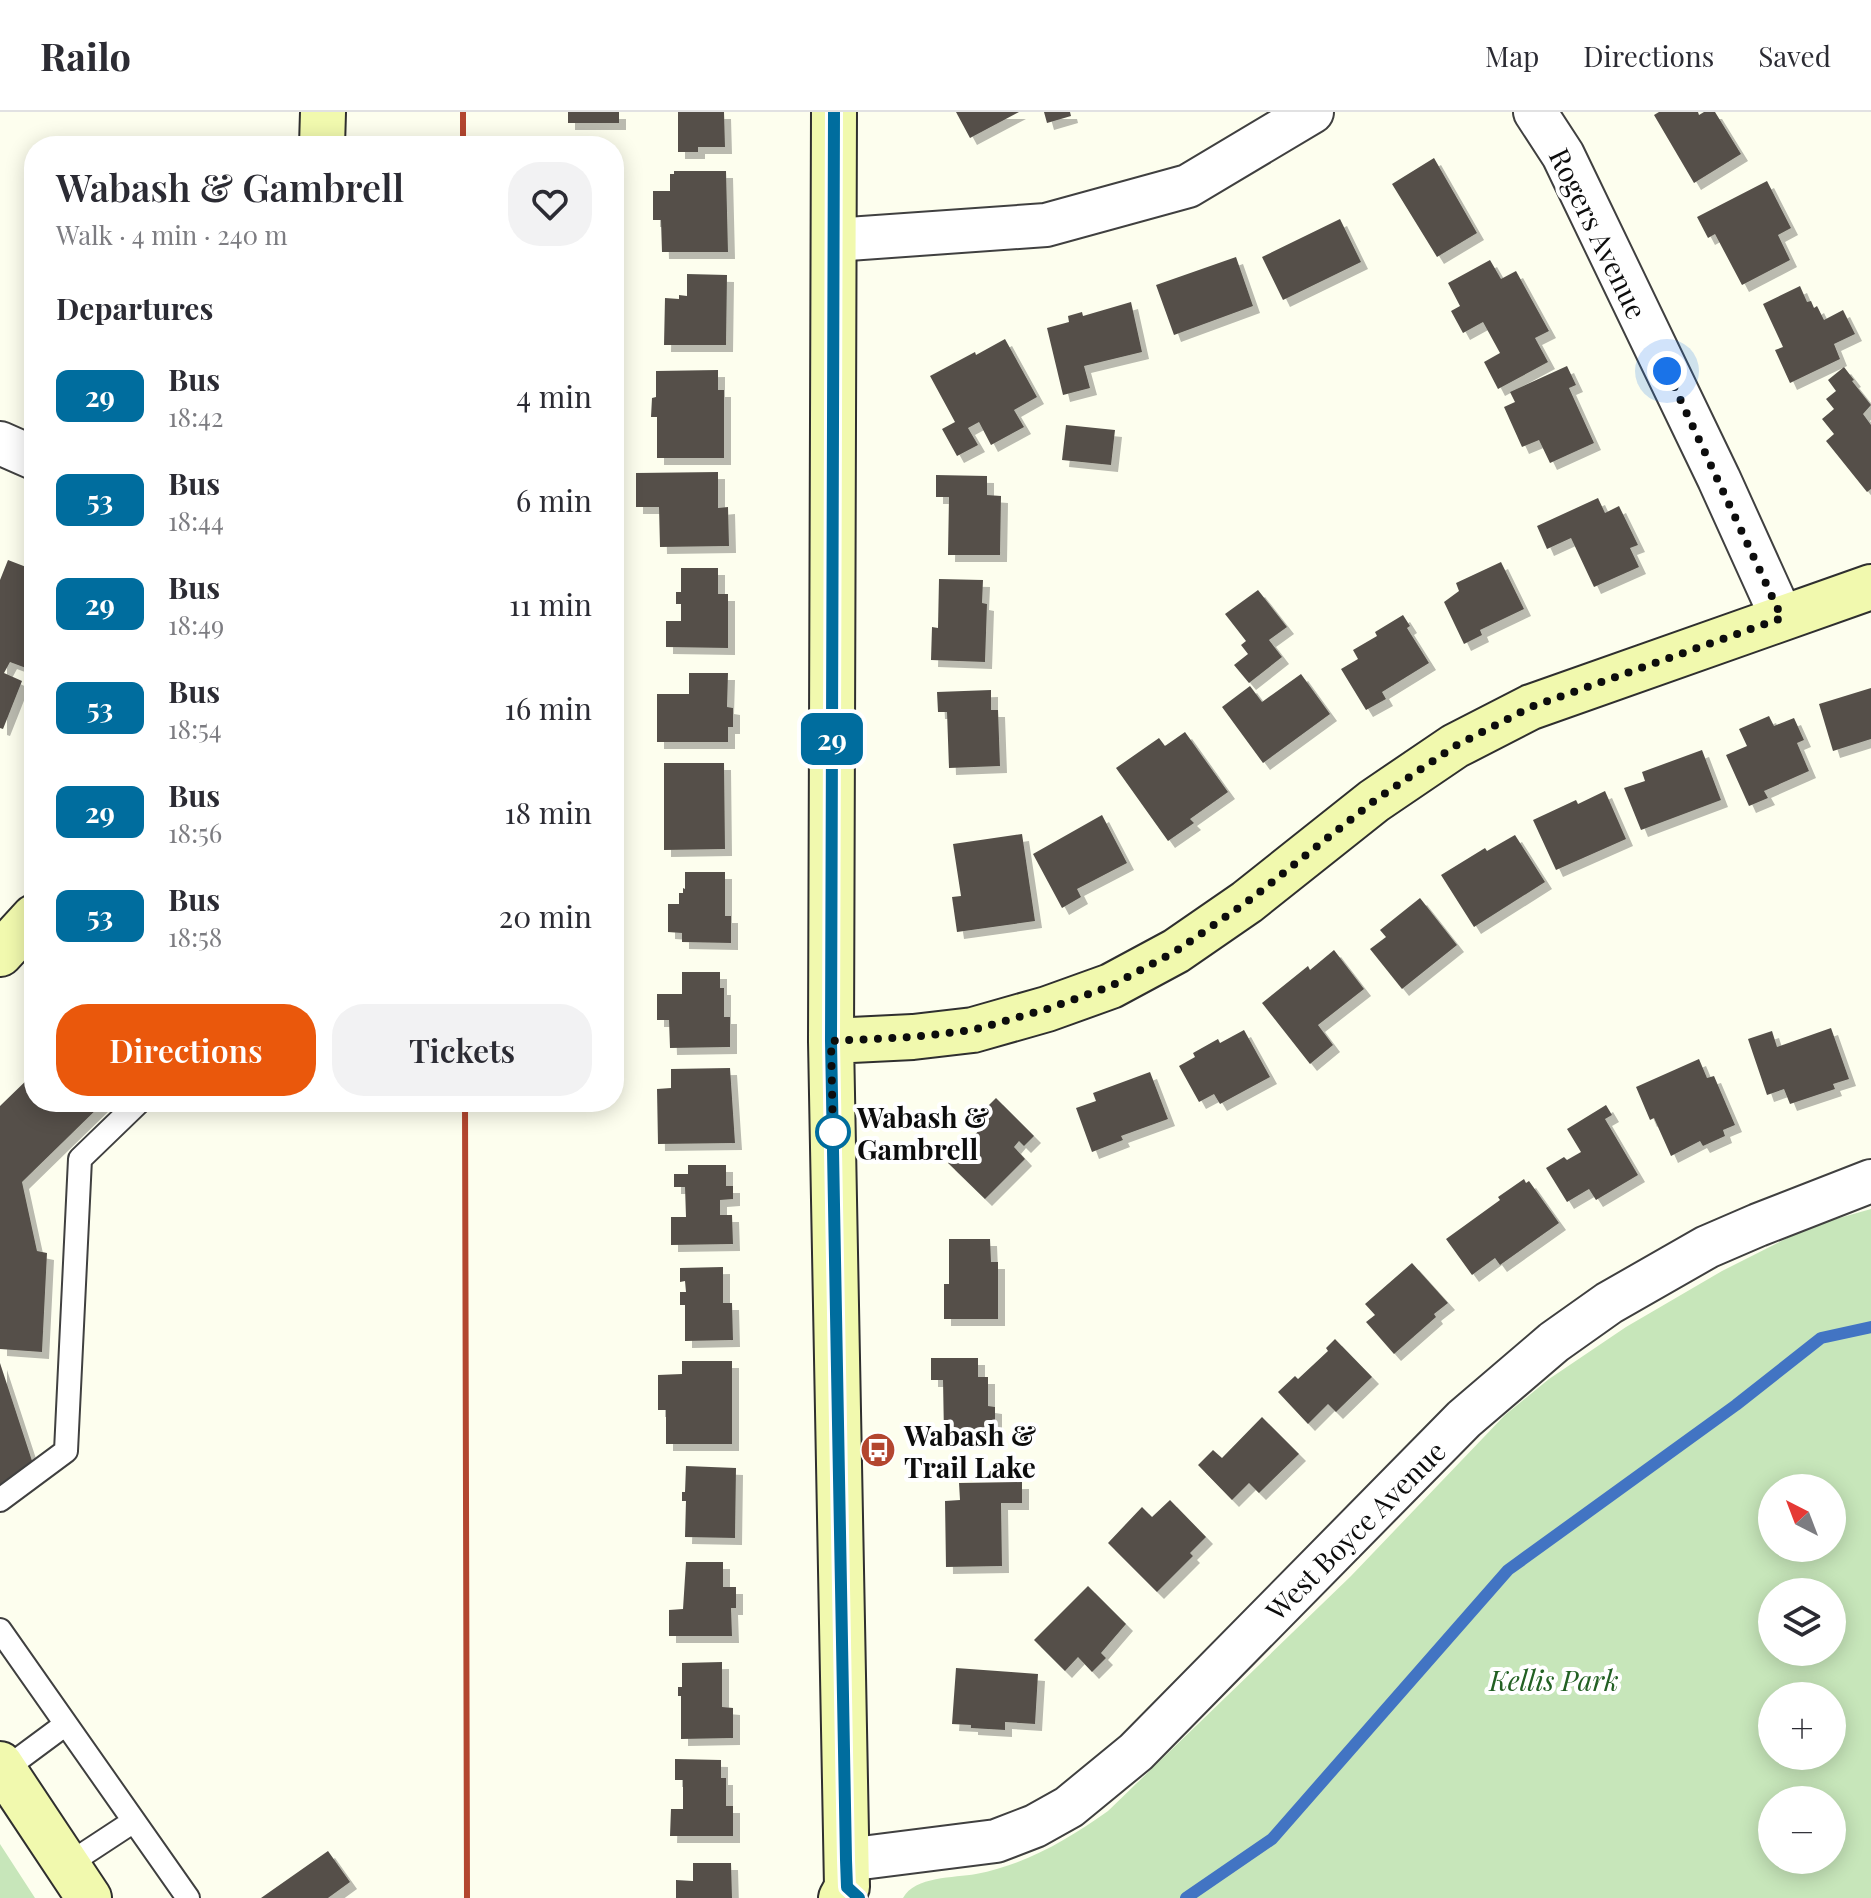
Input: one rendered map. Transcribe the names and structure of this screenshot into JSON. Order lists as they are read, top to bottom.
{
  "streets": {
    "street": ["Rogers Avenue", "West Boyce Avenue"]
  },
  "parks": ["Kellis Park"],
  "places": {
    "other": ["Wabash & Gambrell"],
    "bus stop": ["Wabash & Trail Lake"]
  },
  "lines": ["bus line 29"],
  "north": "top left",
  "page": {
    "header": "Railo",
    "nav": ["Map", "Directions", "Saved"],
    "on_map": "29",
    "heading": [
      ["Wabash & Gambrell", "Walk · 4 min · 240 m"],
      "Departures"
    ],
    "list": [
      {
        "mark": "29",
        "name": "Bus",
        "note": "18:42",
        "value": "4 min"
      },
      {
        "mark": "53",
        "name": "Bus",
        "note": "18:44",
        "value": "6 min"
      },
      {
        "mark": "29",
        "name": "Bus",
        "note": "18:49",
        "value": "11 min"
      },
      {
        "mark": "53",
        "name": "Bus",
        "note": "18:54",
        "value": "16 min"
      },
      {
        "mark": "29",
        "name": "Bus",
        "note": "18:56",
        "value": "18 min"
      },
      {
        "mark": "53",
        "name": "Bus",
        "note": "18:58",
        "value": "20 min"
      }
    ],
    "buttons": ["Directions", "Tickets"],
    "map_buttons": ["+", "−"]
  }
}
